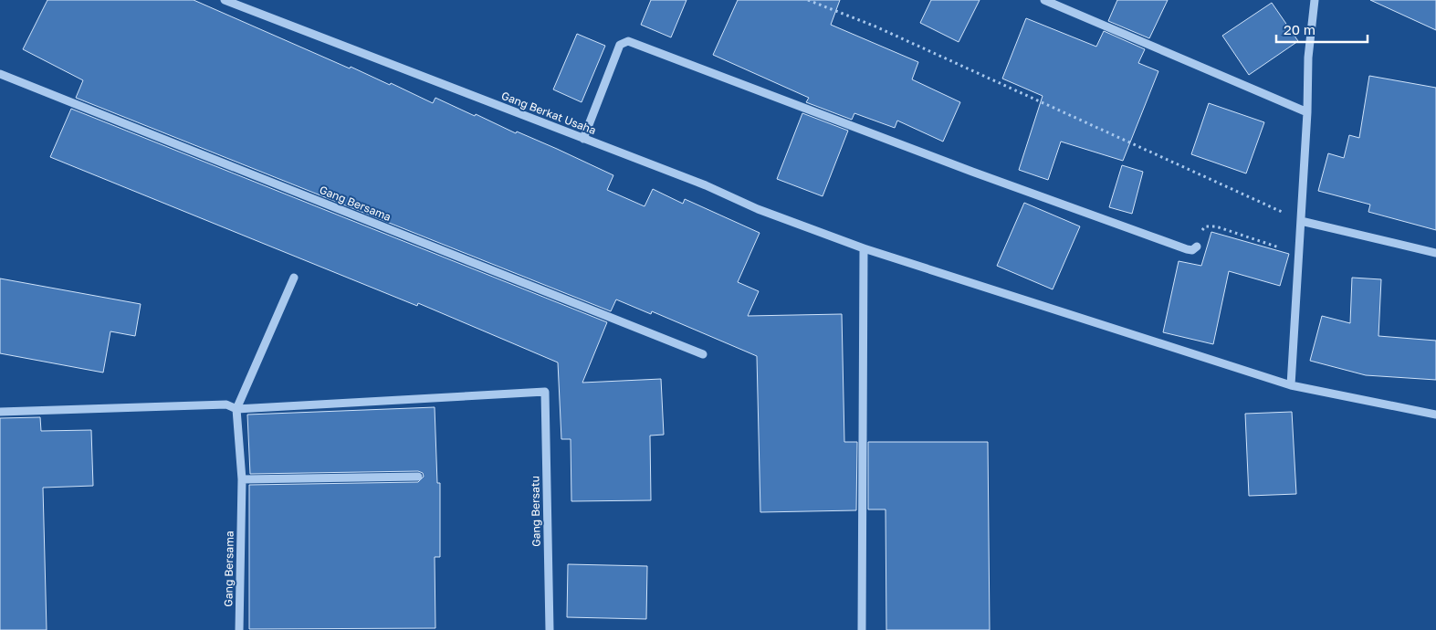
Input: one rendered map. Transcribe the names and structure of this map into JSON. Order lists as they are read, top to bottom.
{
  "streets": {
    "street": ["Gang Berkat Usaha", "Gang Bersama", "Gang Bersatu"]
  },
  "crossings": [
    ["Gang Bersama", "Gang Bersatu"]
  ],
  "scale_bar": "20 m"
}
